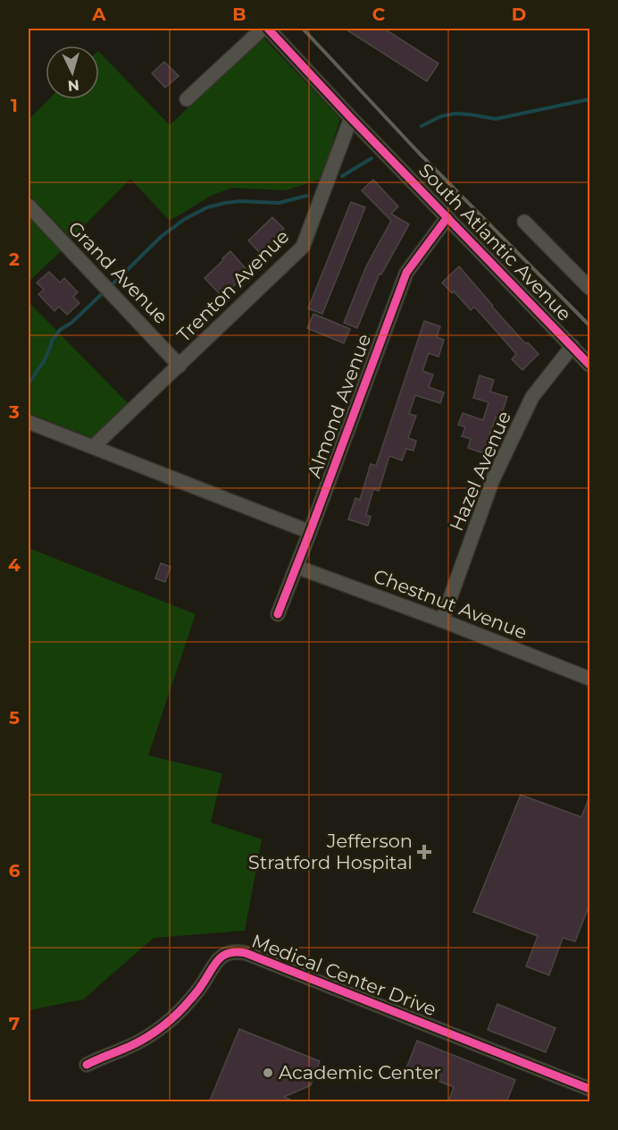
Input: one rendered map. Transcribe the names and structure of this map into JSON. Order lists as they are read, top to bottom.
{
  "streets": {
    "street": [
      "South Atlantic Avenue",
      "Grand Avenue",
      "Trenton Avenue",
      "Almond Avenue",
      "Hazel Avenue",
      "Chestnut Avenue",
      "Medical Center Drive"
    ]
  },
  "crossings": [
    ["South Atlantic Avenue", "Trenton Avenue"],
    ["South Atlantic Avenue", "Almond Avenue"],
    ["South Atlantic Avenue", "Hazel Avenue"],
    ["Grand Avenue", "Trenton Avenue"],
    ["Almond Avenue", "Chestnut Avenue"],
    ["Hazel Avenue", "Chestnut Avenue"]
  ],
  "places": {
    "health": ["Jefferson Stratford Hospital"],
    "other": ["Academic Center"]
  },
  "north": "bottom",
  "grid": {
    "columns": [
      "A",
      "B",
      "C",
      "D"
    ],
    "rows": [
      "1",
      "2",
      "3",
      "4",
      "5",
      "6",
      "7"
    ]
  }
}
